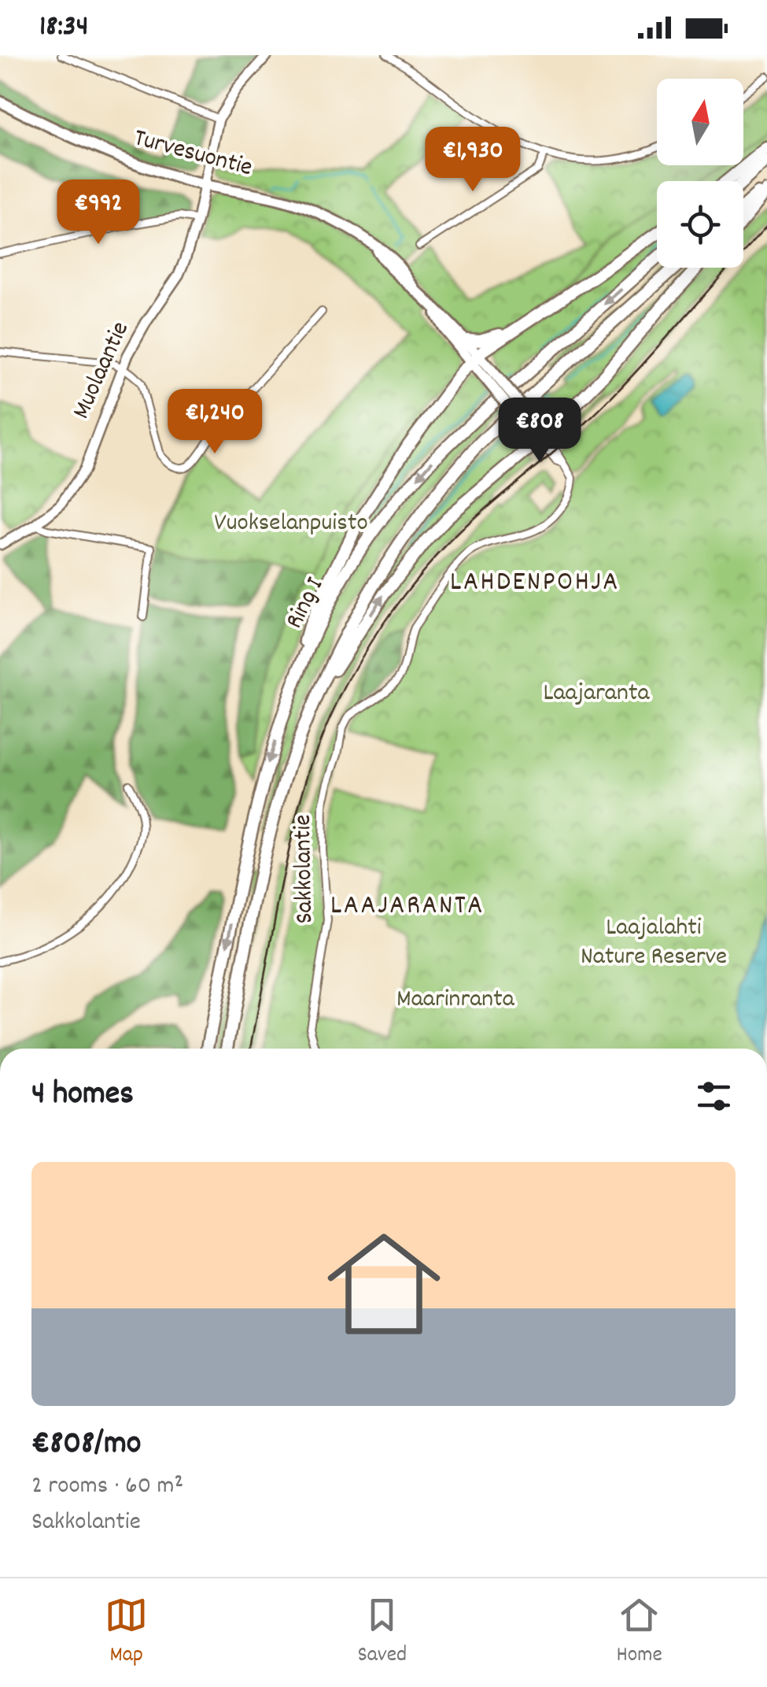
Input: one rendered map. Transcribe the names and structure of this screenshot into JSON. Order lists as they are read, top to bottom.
{
  "streets": {
    "highway": ["Ring I"],
    "main road": ["Turvesuontie"],
    "street": ["Muolaantie", "Sakkolantie"]
  },
  "crossings": [
    ["Turvesuontie", "Muolaantie"],
    ["Turvesuontie", "Sakkolantie"]
  ],
  "districts": ["LAHDENPOHJA", "LAAJARANTA"],
  "parks": [
    "Vuokselanpuisto",
    "Laajaranta",
    "Laajalahti Nature Reserve",
    "Maarinranta"
  ],
  "north": "top",
  "page": {
    "status": "18:34",
    "price": [
      "€1,930",
      "€992",
      "€1,240",
      "€808"
    ],
    "heading": "4 homes",
    "list": [
      {
        "name": "€808/mo",
        "note": "2 rooms · 60 m² · Sakkolantie"
      }
    ],
    "tabs": ["Map", "Saved", "Home"]
  }
}
